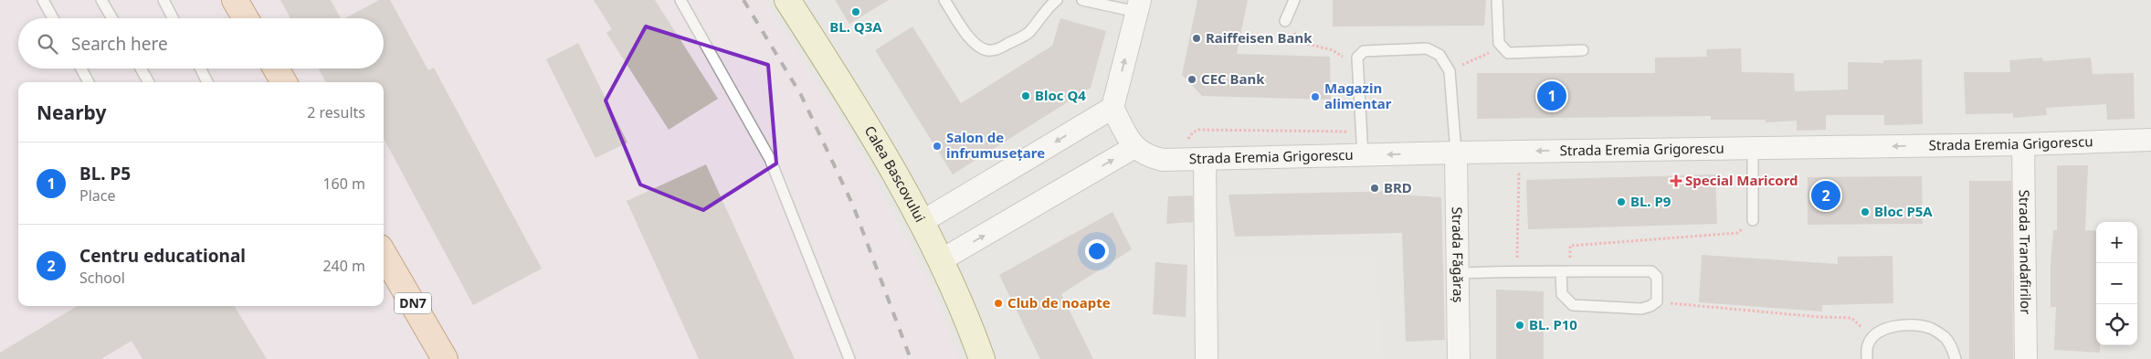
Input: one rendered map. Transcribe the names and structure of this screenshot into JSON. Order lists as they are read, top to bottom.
{
  "streets": {
    "main road": ["DN7"],
    "street": [
      "Strada Eremia Grigorescu",
      "Calea Bascovului",
      "Strada Trandafirilor",
      "Strada Făgăraș"
    ]
  },
  "crossings": [
    ["Strada Eremia Grigorescu", "Strada Trandafirilor"],
    ["Strada Eremia Grigorescu", "Strada Făgăraș"]
  ],
  "one_way": ["Strada Eremia Grigorescu"],
  "places": {
    "other": [
      "BL. Q3A",
      "Raiffeisen Bank",
      "CEC Bank",
      "Bloc Q4",
      "Magazin alimentar",
      "Salon de infrumusețare",
      "BRD",
      "BL. P9",
      "Bloc P5A",
      "Club de noapte",
      "BL. P10"
    ],
    "health": ["Special Maricord"]
  },
  "page": {
    "search": "Search here",
    "pins": ["1", "2"],
    "heading": ["Nearby", "2 results"],
    "list": [
      {
        "mark": "1",
        "name": "BL. P5",
        "note": "Place",
        "value": "160 m"
      },
      {
        "mark": "2",
        "name": "Centru educational",
        "note": "School",
        "value": "240 m"
      }
    ],
    "map_buttons": ["+", "−"]
  }
}
